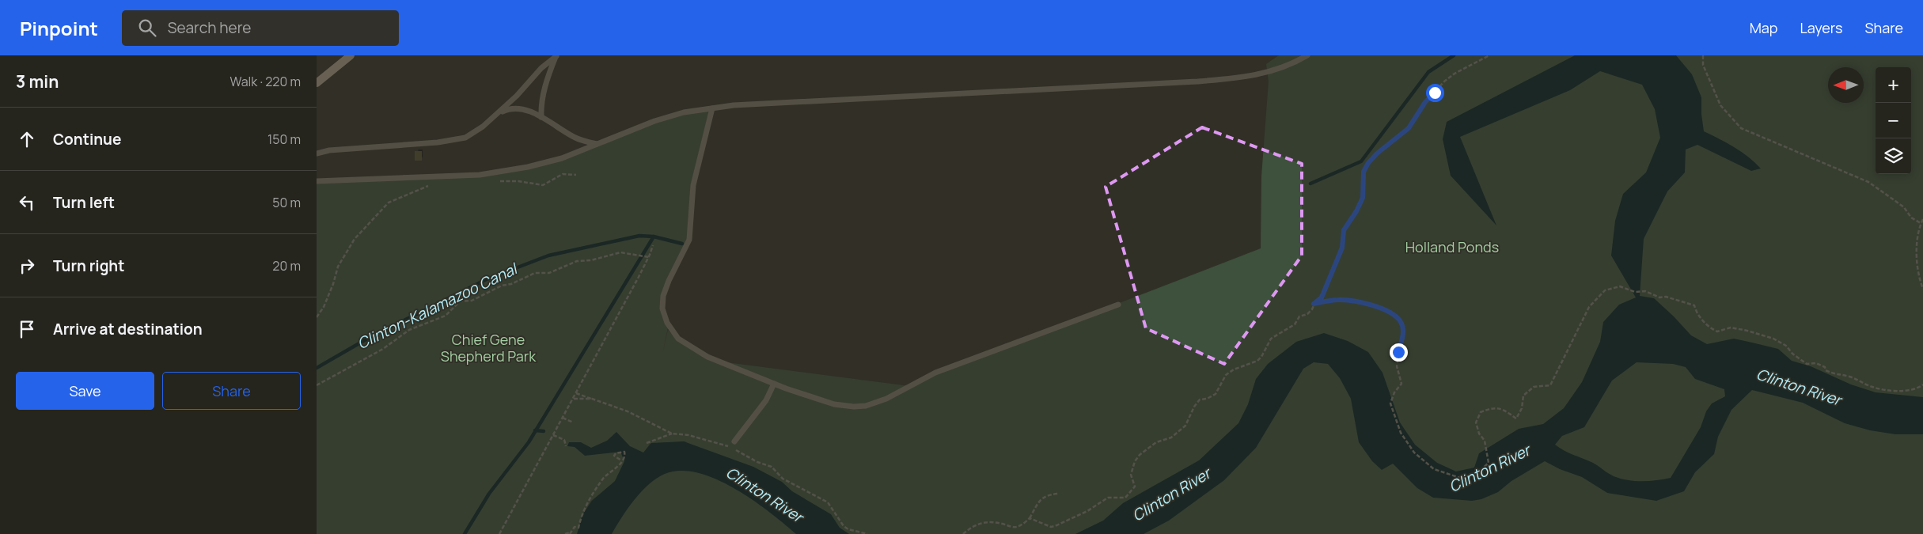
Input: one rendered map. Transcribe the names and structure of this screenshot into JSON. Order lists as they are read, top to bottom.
{
  "water": ["Clinton-Kalamazoo Canal", "Clinton River"],
  "parks": ["Holland Ponds", "Chief Gene Shepherd Park"],
  "north": "left",
  "page": {
    "header": "Pinpoint",
    "search": "Search here",
    "nav": ["Map", "Layers", "Share"],
    "heading": ["3 min", "Walk · 220 m"],
    "map_buttons": ["+", "−"],
    "list": [
      ["Continue", "150 m"],
      ["Turn left", "50 m"],
      ["Turn right", "20 m"],
      "Arrive at destination"
    ],
    "buttons": ["Save", "Share"]
  }
}
